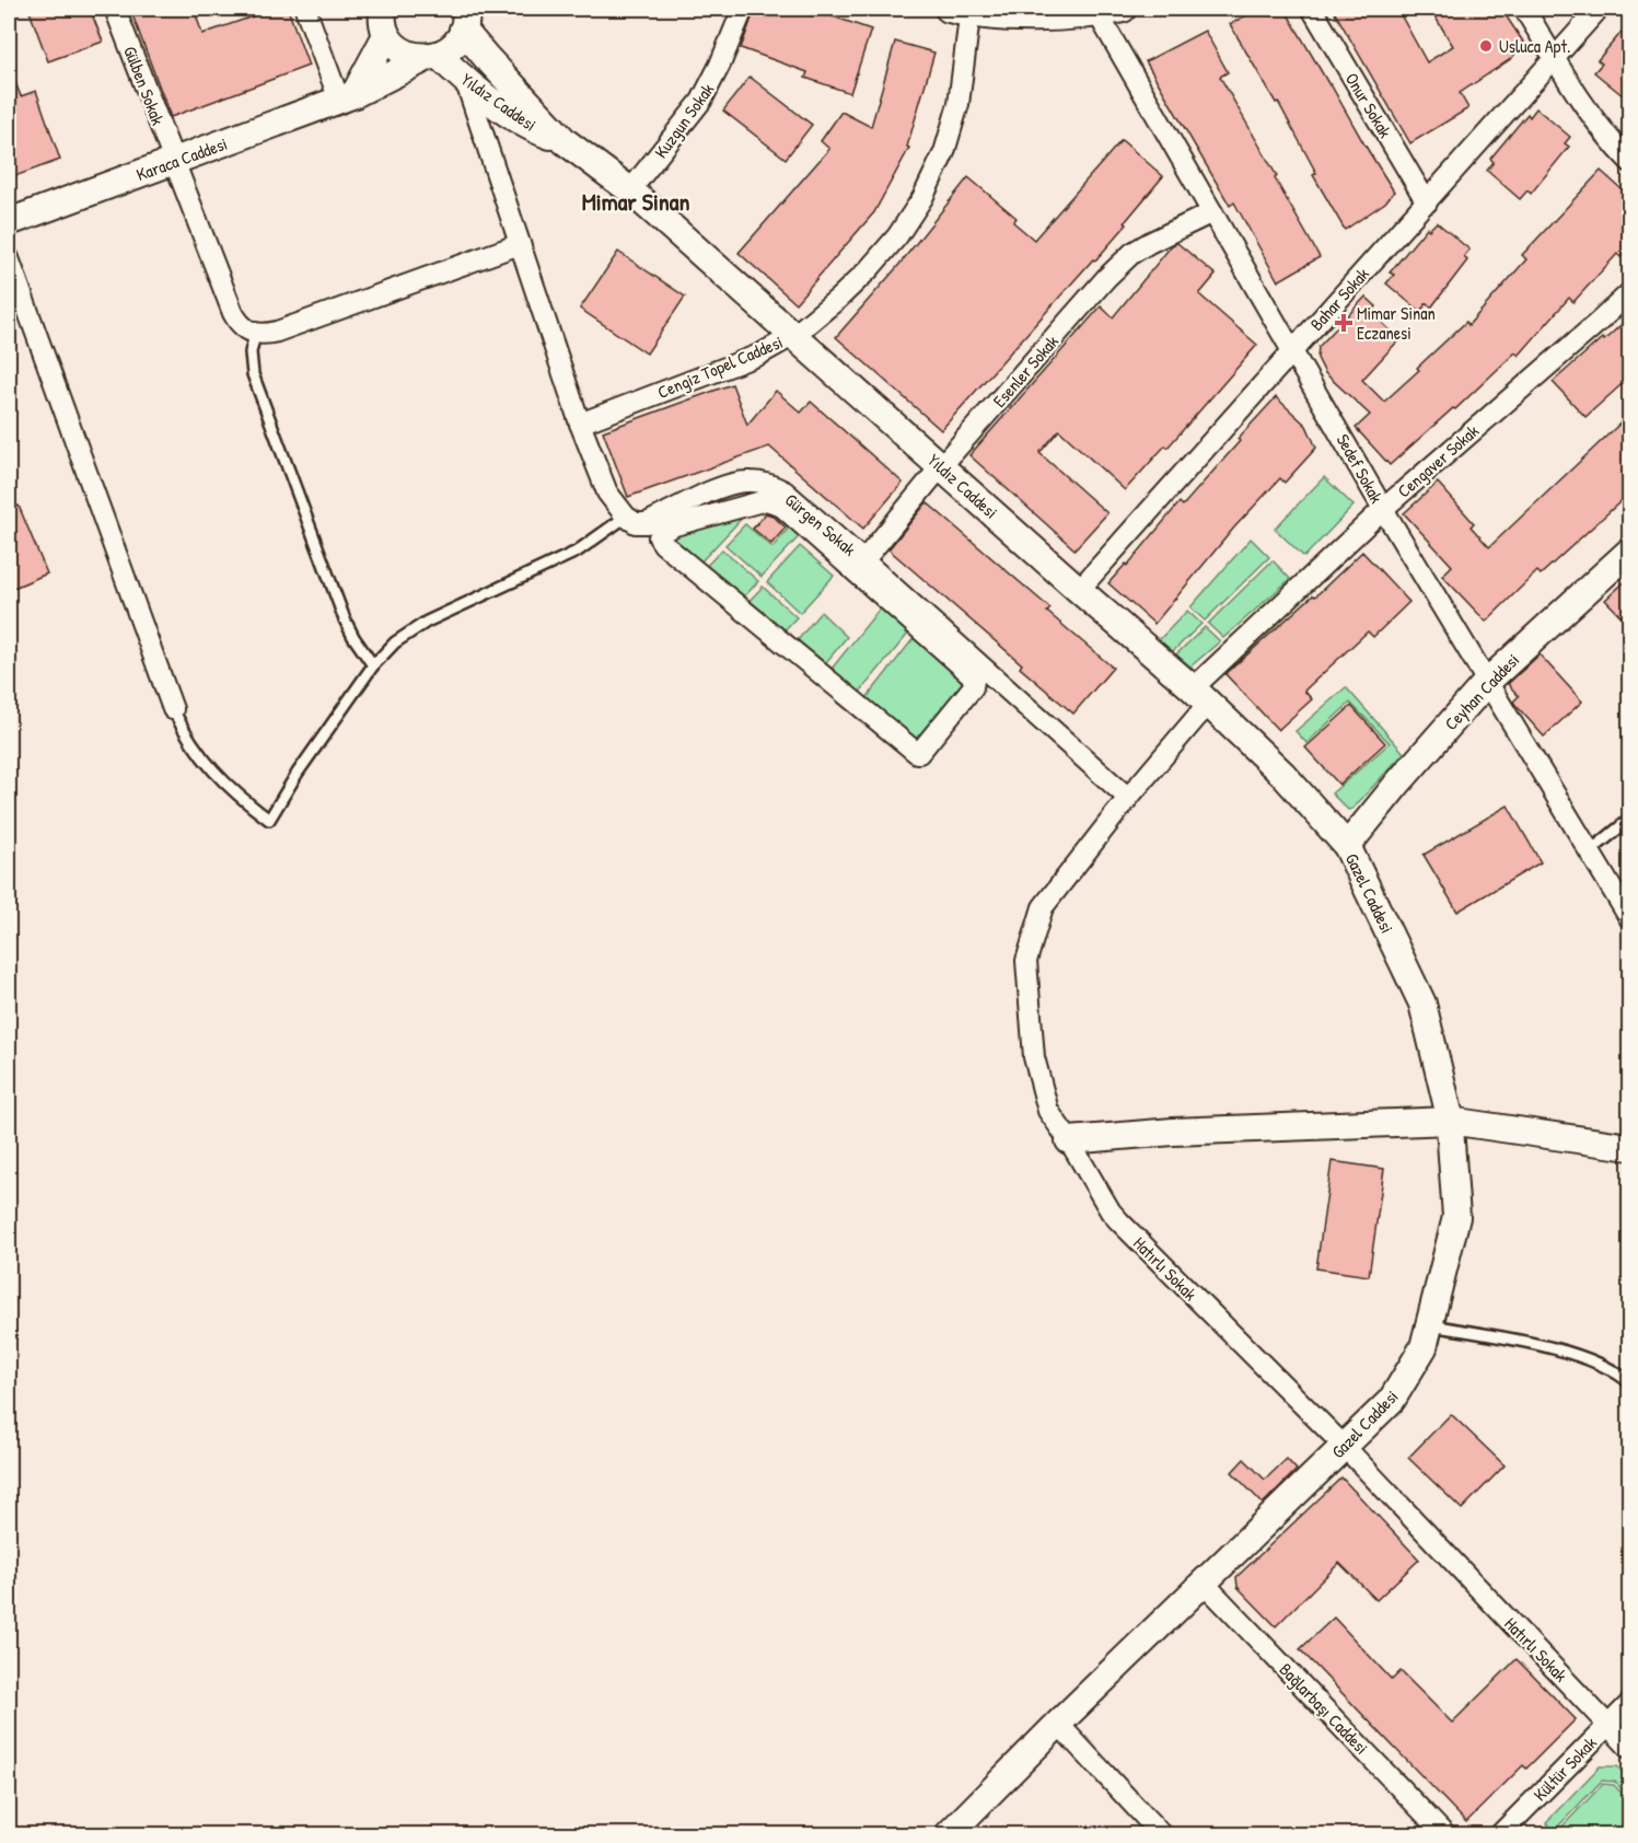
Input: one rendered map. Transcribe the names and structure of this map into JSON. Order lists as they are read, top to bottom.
{
  "streets": {
    "street": [
      "Gülben Sokak",
      "Yıldız Caddesi",
      "Onur Sokak",
      "Kuzgun Sokak",
      "Karaca Caddesi",
      "Bahar Sokak",
      "Cengiz Topel Caddesi",
      "Esenler Sokak",
      "Cengaver Sokak",
      "Sedef Sokak",
      "Gürgen Sokak",
      "Ceyhan Caddesi",
      "Gazel Caddesi",
      "Hatırlı Sokak",
      "Bağlarbaşı Caddesi",
      "Kültür Sokak"
    ]
  },
  "crossings": [
    ["Gülben Sokak", "Karaca Caddesi"],
    ["Yıldız Caddesi", "Kuzgun Sokak"],
    ["Yıldız Caddesi", "Karaca Caddesi"],
    ["Yıldız Caddesi", "Bahar Sokak"],
    ["Yıldız Caddesi", "Cengiz Topel Caddesi"],
    ["Yıldız Caddesi", "Esenler Sokak"],
    ["Yıldız Caddesi", "Cengaver Sokak"],
    ["Yıldız Caddesi", "Ceyhan Caddesi"],
    ["Yıldız Caddesi", "Gazel Caddesi"],
    ["Yıldız Caddesi", "Hatırlı Sokak"],
    ["Onur Sokak", "Bahar Sokak"],
    ["Bahar Sokak", "Sedef Sokak"],
    ["Esenler Sokak", "Sedef Sokak"],
    ["Esenler Sokak", "Gürgen Sokak"],
    ["Cengaver Sokak", "Sedef Sokak"],
    ["Cengaver Sokak", "Hatırlı Sokak"],
    ["Sedef Sokak", "Ceyhan Caddesi"],
    ["Gürgen Sokak", "Hatırlı Sokak"],
    ["Ceyhan Caddesi", "Gazel Caddesi"],
    ["Gazel Caddesi", "Hatırlı Sokak"],
    ["Gazel Caddesi", "Bağlarbaşı Caddesi"],
    ["Hatırlı Sokak", "Kültür Sokak"]
  ],
  "districts": ["Mimar Sinan"],
  "places": {
    "other": ["Usluca Apt."],
    "health": ["Mimar Sinan Eczanesi"]
  }
}
